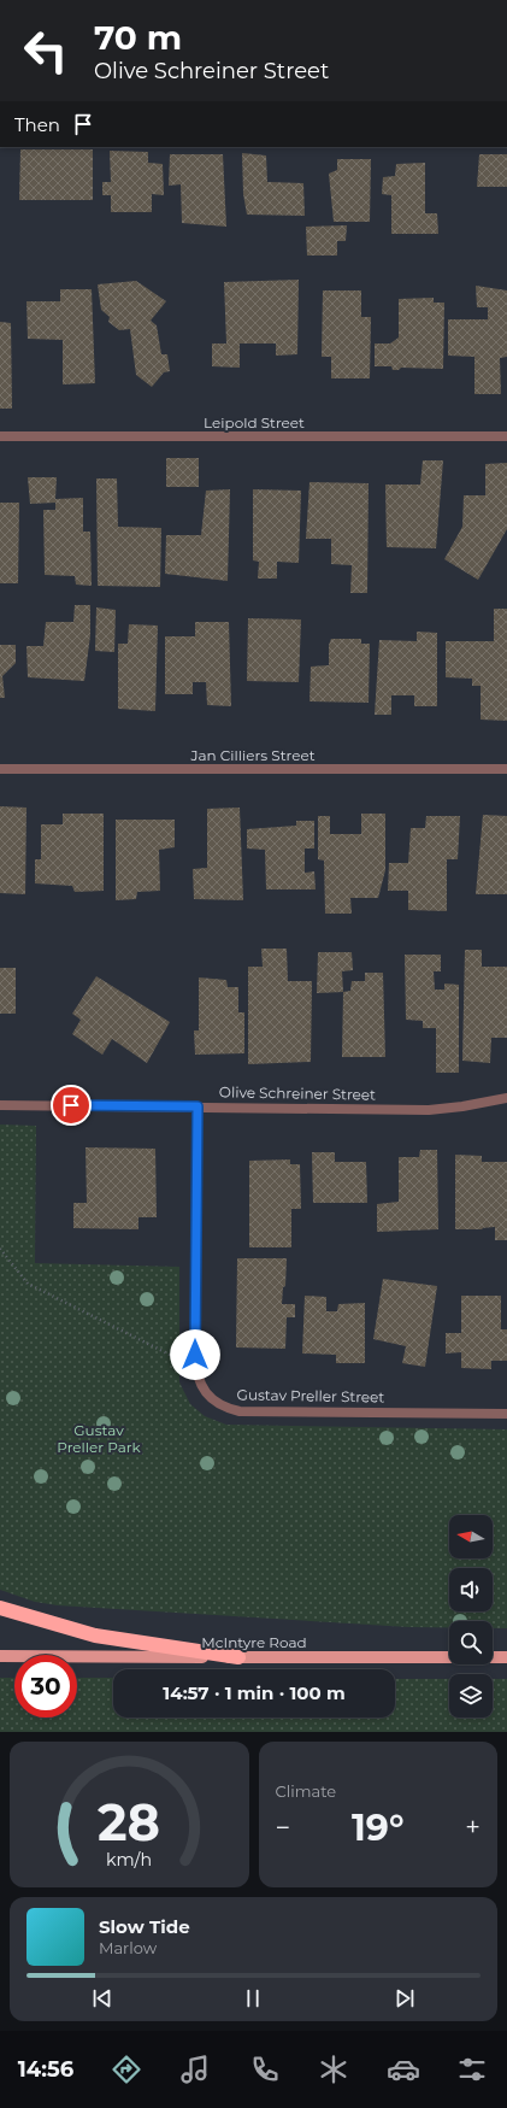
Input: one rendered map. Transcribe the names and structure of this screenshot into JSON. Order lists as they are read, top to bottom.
{
  "streets": {
    "main road": ["McIntyre Road"],
    "street": [
      "Leipold Street",
      "Jan Cilliers Street",
      "Olive Schreiner Street",
      "Gustav Preller Street"
    ]
  },
  "crossings": [
    ["Olive Schreiner Street", "Gustav Preller Street"]
  ],
  "parks": ["Gustav Preller Park"],
  "north": "left",
  "page": {
    "turn": ["70 m", "Olive Schreiner Street"],
    "then": "Then",
    "limit": "30",
    "trip": "14:57 · 1 min · 100 m",
    "tile": "Climate",
    "heat": ["−", "19°", "+"],
    "song": ["Slow Tide", "Marlow"],
    "tabs": "14:56",
    "gauge": ["28", "km/h"]
  }
}
